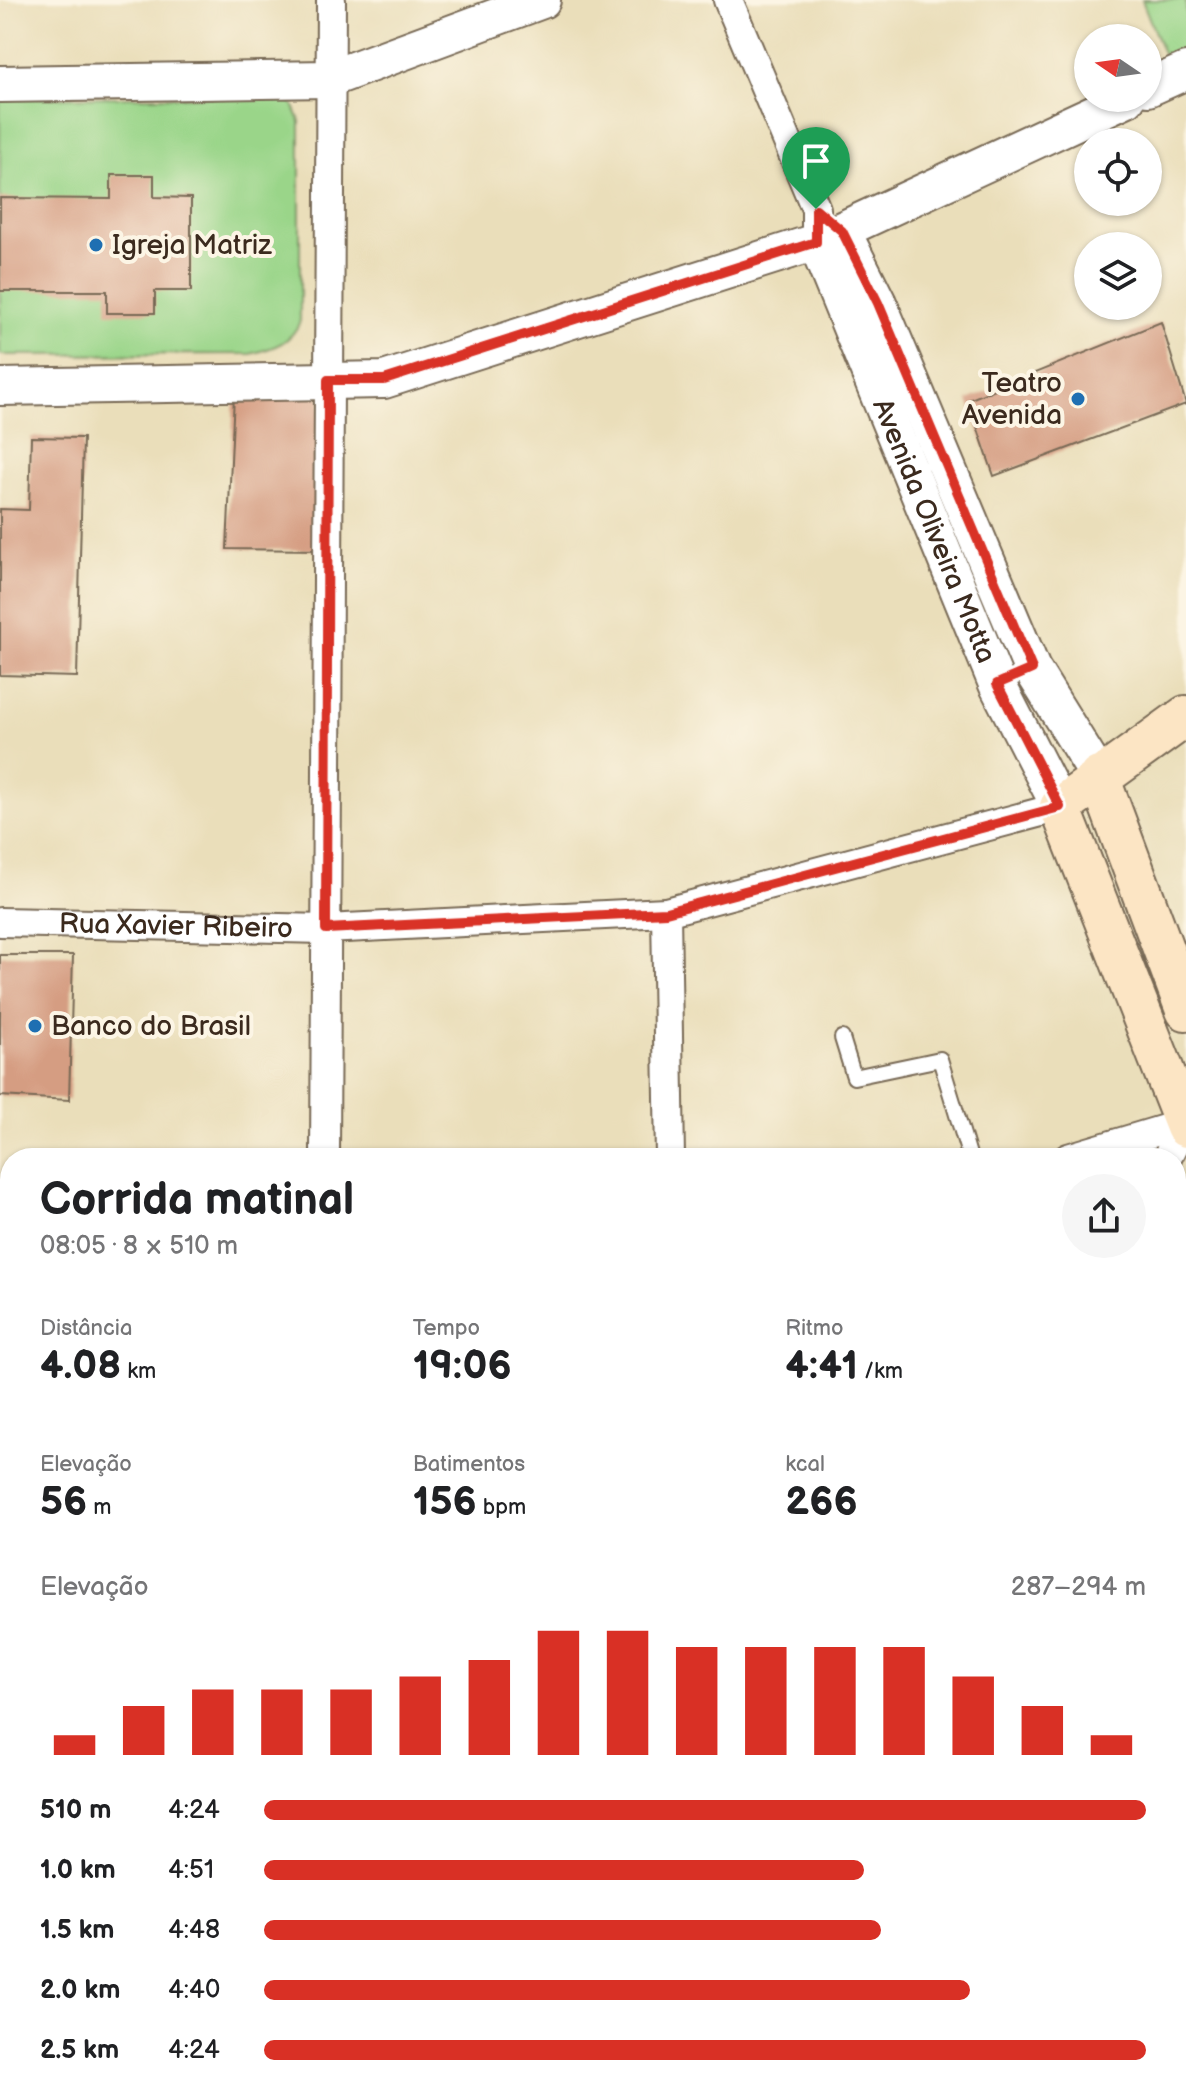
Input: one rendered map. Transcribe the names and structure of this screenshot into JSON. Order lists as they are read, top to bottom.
{
  "streets": {
    "main road": ["Avenida Oliveira Motta"],
    "street": ["Rua Xavier Ribeiro"]
  },
  "crossings": [
    ["Avenida Oliveira Motta", "Rua Xavier Ribeiro"]
  ],
  "places": ["Igreja Matriz", "Teatro Avenida", "Banco do Brasil"],
  "north": "left",
  "page": {
    "heading": ["Corrida matinal", "08:05 · 8 × 510 m"],
    "stats": [
      ["Distância", "4.08 km"],
      ["Tempo", "19:06"],
      ["Ritmo", "4:41 /km"],
      ["Elevação", "56 m"],
      ["Batimentos", "156 bpm"],
      ["kcal", "266"]
    ],
    "chart": ["Elevação", "287–294 m"],
    "list": [
      {
        "name": "510 m",
        "note": "4:24"
      },
      {
        "name": "1.0 km",
        "note": "4:51"
      },
      {
        "name": "1.5 km",
        "note": "4:48"
      },
      {
        "name": "2.0 km",
        "note": "4:40"
      },
      {
        "name": "2.5 km",
        "note": "4:24"
      }
    ]
  }
}
